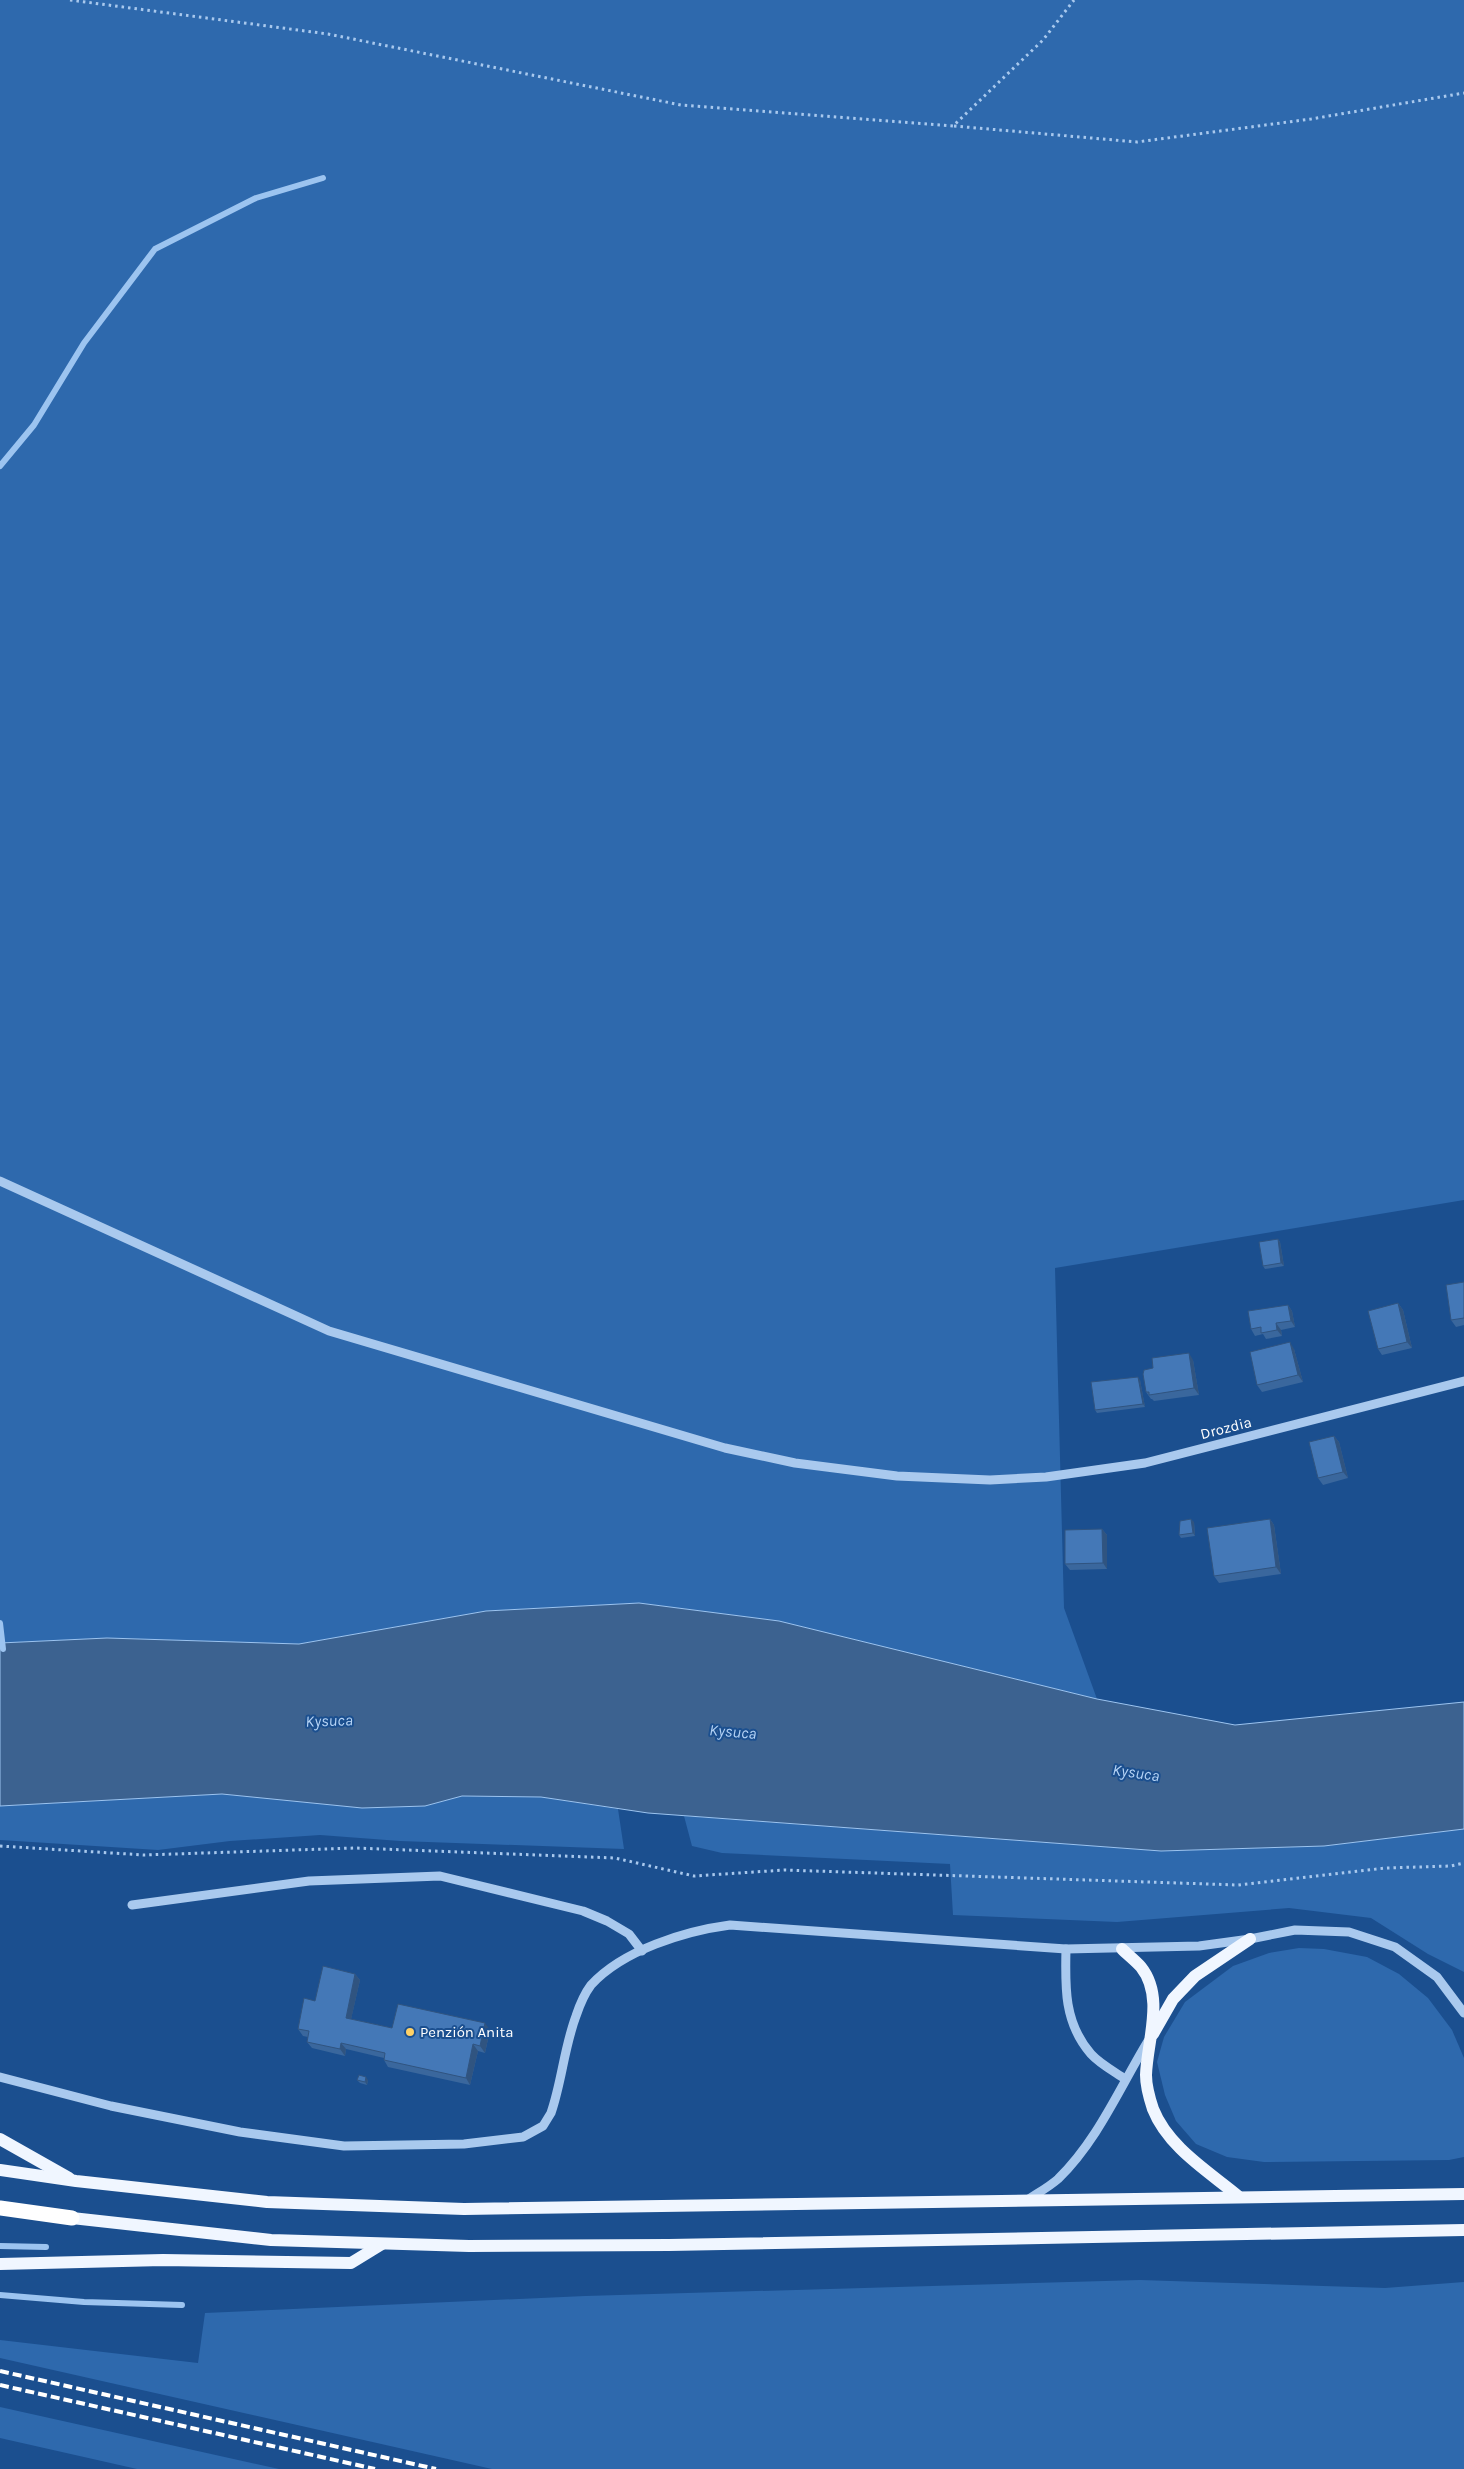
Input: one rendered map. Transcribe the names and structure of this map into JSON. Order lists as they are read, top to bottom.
{
  "streets": {
    "street": ["Drozdia"]
  },
  "water": ["Kysuca"],
  "places": ["Penzión Anita"]
}
